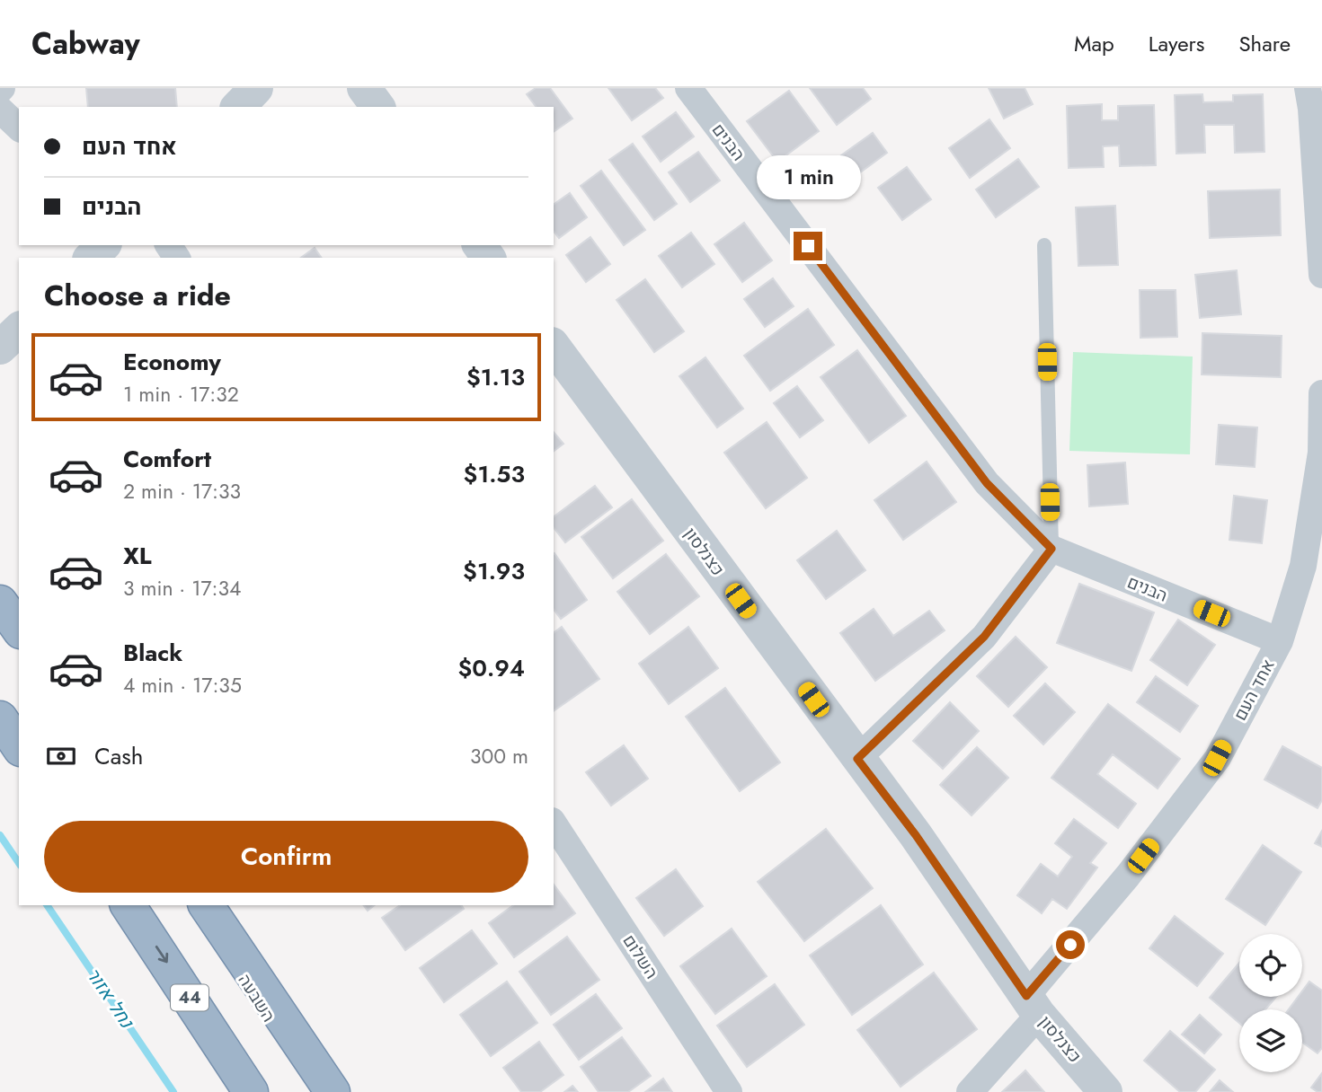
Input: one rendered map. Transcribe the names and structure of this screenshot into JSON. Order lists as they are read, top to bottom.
{
  "streets": {
    "highway": ["44", "השבעה"],
    "street": [
      "הבנים",
      "כצנלסון",
      "אחד העם",
      "השלום"
    ]
  },
  "crossings": [
    ["הבנים", "אחד העם"],
    ["כצנלסון", "אחד העם"]
  ],
  "water": ["נחל אזור"],
  "page": {
    "header": "Cabway",
    "nav": ["Map", "Layers", "Share"],
    "banner": ["אחד העם", "הבנים"],
    "bubble": "1 min",
    "heading": "Choose a ride",
    "list": [
      {
        "name": "Economy",
        "note": "1 min · 17:32",
        "value": "$1.13"
      },
      {
        "name": "Comfort",
        "note": "2 min · 17:33",
        "value": "$1.53"
      },
      {
        "name": "XL",
        "note": "3 min · 17:34",
        "value": "$1.93"
      },
      {
        "name": "Black",
        "note": "4 min · 17:35",
        "value": "$0.94"
      }
    ],
    "pay": ["Cash", "300 m"],
    "buttons": "Confirm"
  }
}
